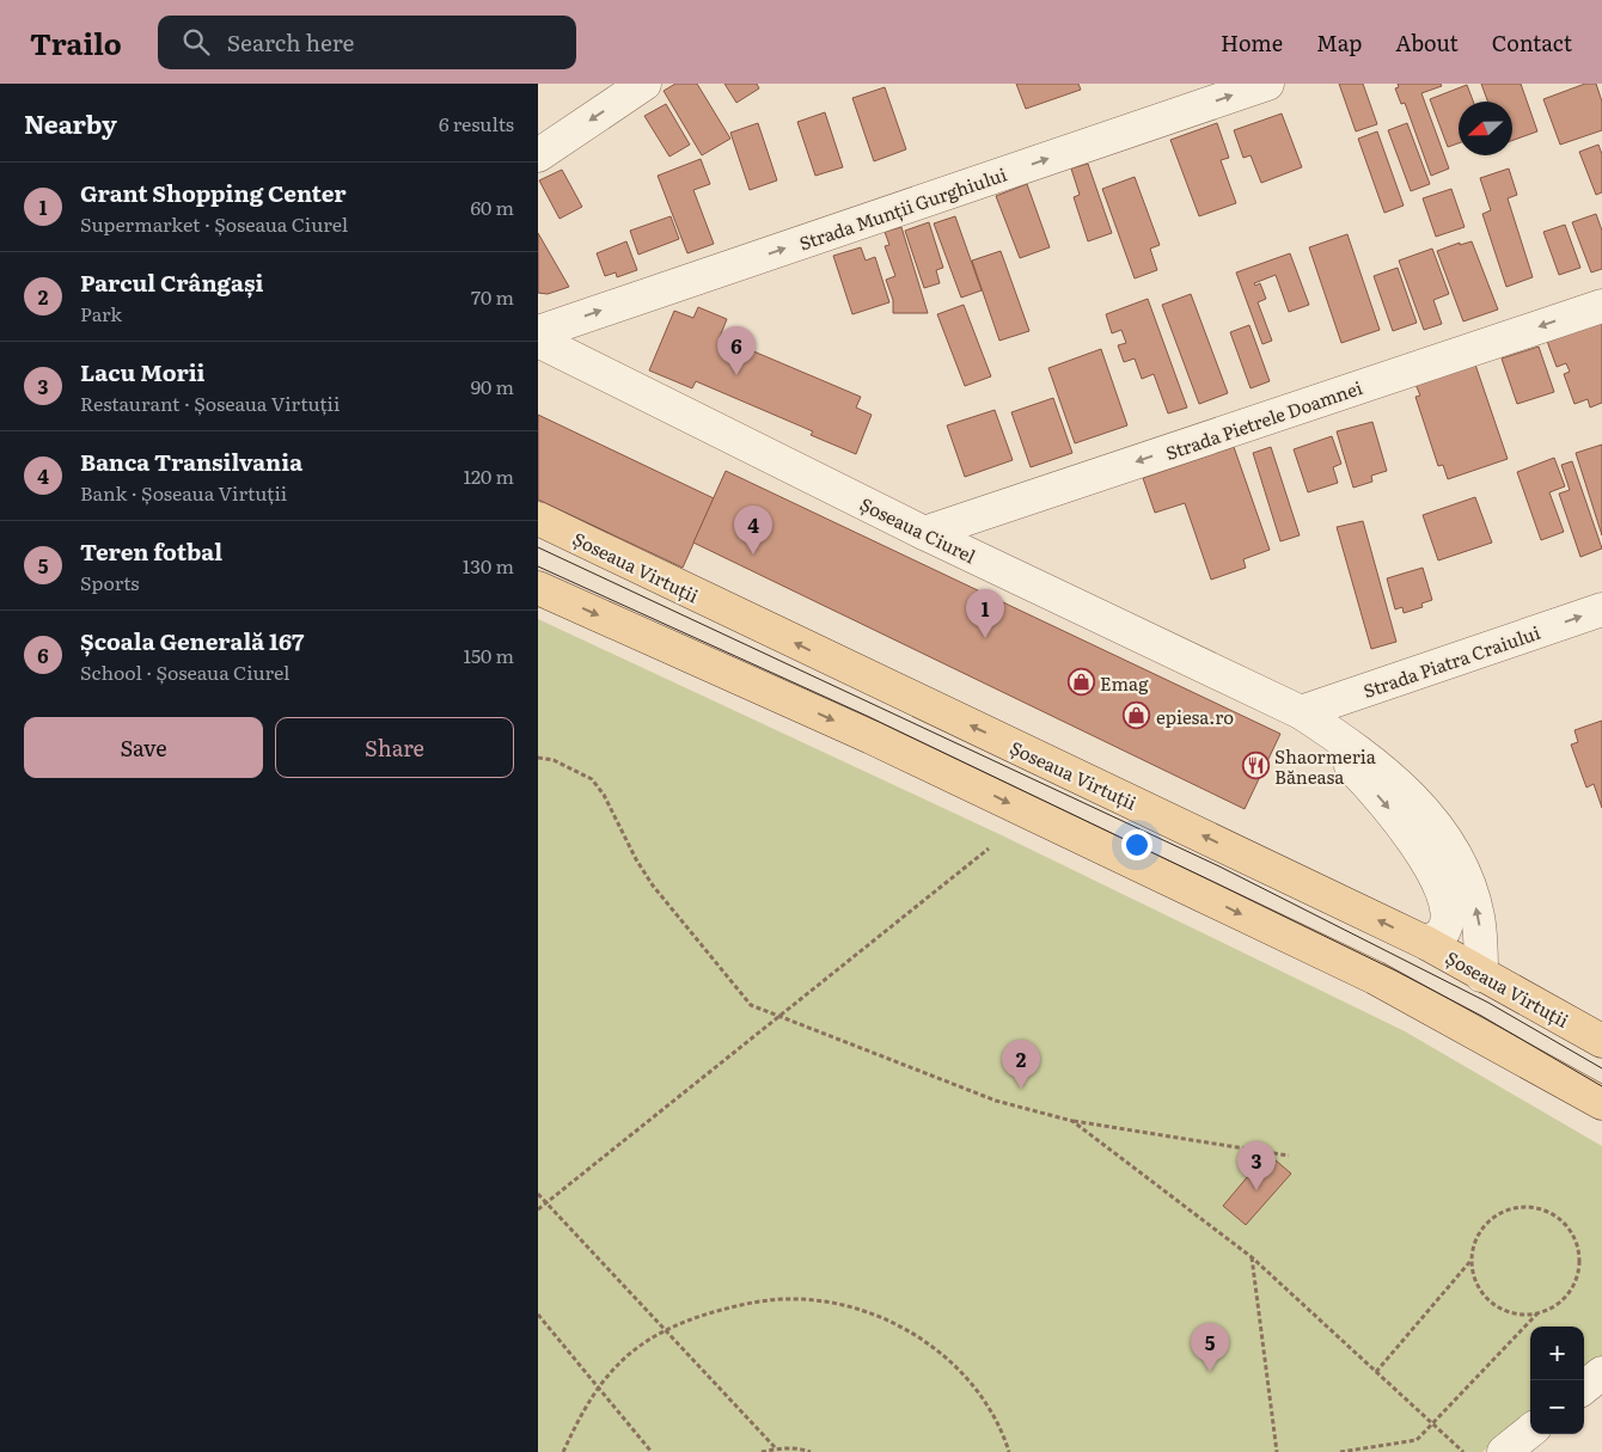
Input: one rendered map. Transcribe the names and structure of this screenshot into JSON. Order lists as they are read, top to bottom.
{
  "streets": {
    "main road": ["Șoseaua Virtuții"],
    "street": [
      "Strada Munții Gurghiului",
      "Strada Pietrele Doamnei",
      "Șoseaua Ciurel",
      "Strada Piatra Craiului"
    ]
  },
  "crossings": [
    ["Strada Pietrele Doamnei", "Șoseaua Ciurel"],
    ["Șoseaua Ciurel", "Șoseaua Virtuții"],
    ["Șoseaua Ciurel", "Strada Piatra Craiului"]
  ],
  "one_way": ["Strada Munții Gurghiului", "Strada Pietrele Doamnei", "Strada Piatra Craiului"],
  "places": {
    "shop": ["Emag", "epiesa.ro"],
    "restaurant": ["Shaormeria Băneasa"]
  },
  "north": "left",
  "page": {
    "header": "Trailo",
    "search": "Search here",
    "nav": [
      "Home",
      "Map",
      "About",
      "Contact"
    ],
    "heading": ["Nearby", "6 results"],
    "list": [
      {
        "mark": "1",
        "name": "Grant Shopping Center",
        "note": "Supermarket · Șoseaua Ciurel",
        "value": "60 m"
      },
      {
        "mark": "2",
        "name": "Parcul Crângași",
        "note": "Park",
        "value": "70 m"
      },
      {
        "mark": "3",
        "name": "Lacu Morii",
        "note": "Restaurant · Șoseaua Virtuții",
        "value": "90 m"
      },
      {
        "mark": "4",
        "name": "Banca Transilvania",
        "note": "Bank · Șoseaua Virtuții",
        "value": "120 m"
      },
      {
        "mark": "5",
        "name": "Teren fotbal",
        "note": "Sports",
        "value": "130 m"
      },
      {
        "mark": "6",
        "name": "Școala Generală 167",
        "note": "School · Șoseaua Ciurel",
        "value": "150 m"
      }
    ],
    "pins": [
      "6",
      "4",
      "1",
      "2",
      "3",
      "5"
    ],
    "buttons": ["Save", "Share"],
    "map_buttons": ["+", "−"]
  }
}
